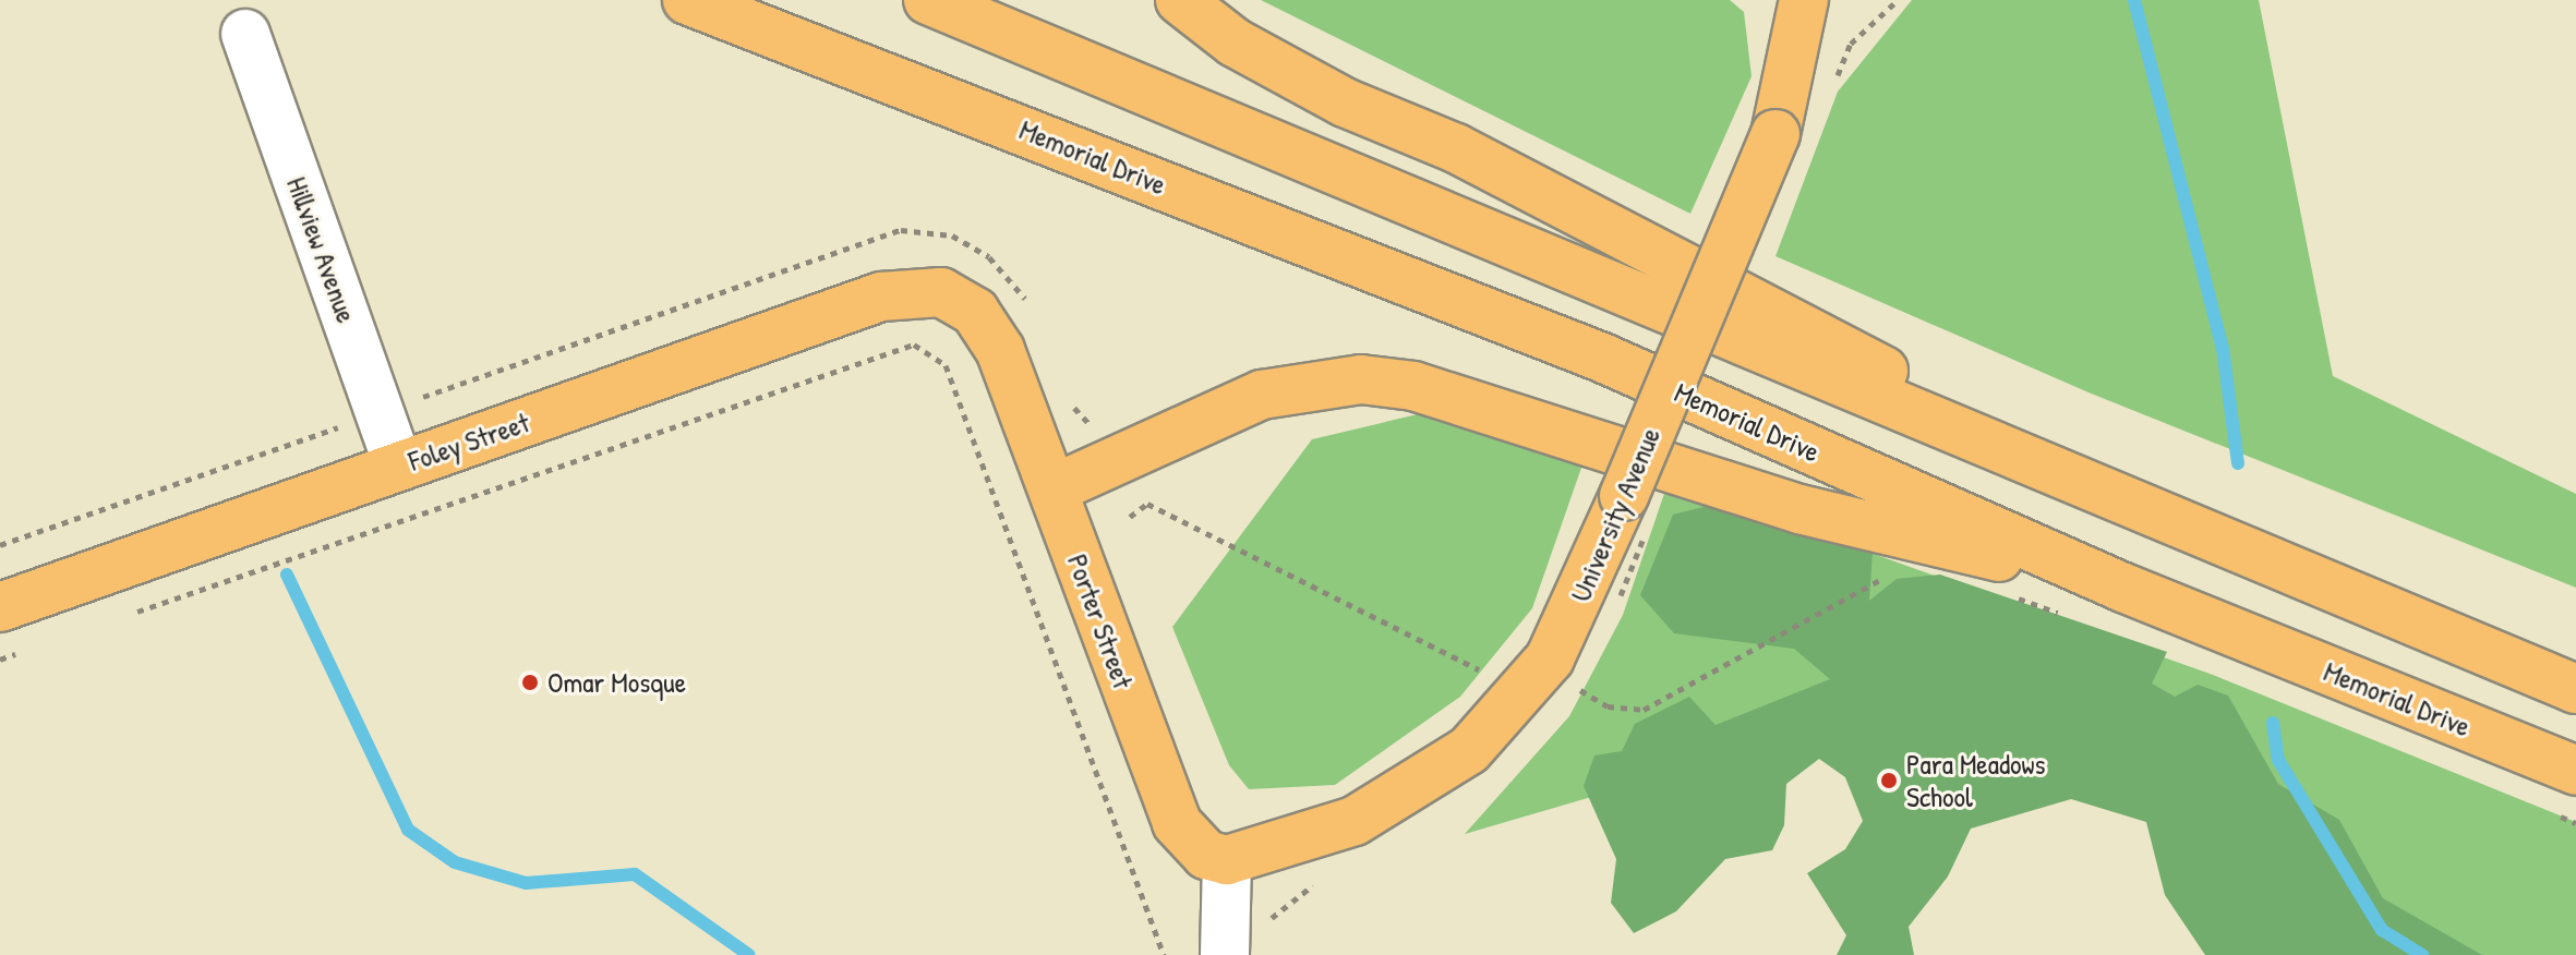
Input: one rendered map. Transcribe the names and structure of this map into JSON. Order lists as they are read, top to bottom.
{
  "streets": {
    "main road": [
      "Memorial Drive",
      "Foley Street",
      "University Avenue",
      "Porter Street"
    ],
    "street": ["Hillview Avenue"]
  },
  "crossings": [
    ["Hillview Avenue", "Foley Street"],
    ["Foley Street", "Porter Street"],
    ["University Avenue", "Porter Street"]
  ],
  "places": ["Omar Mosque", "Para Meadows School"]
}
